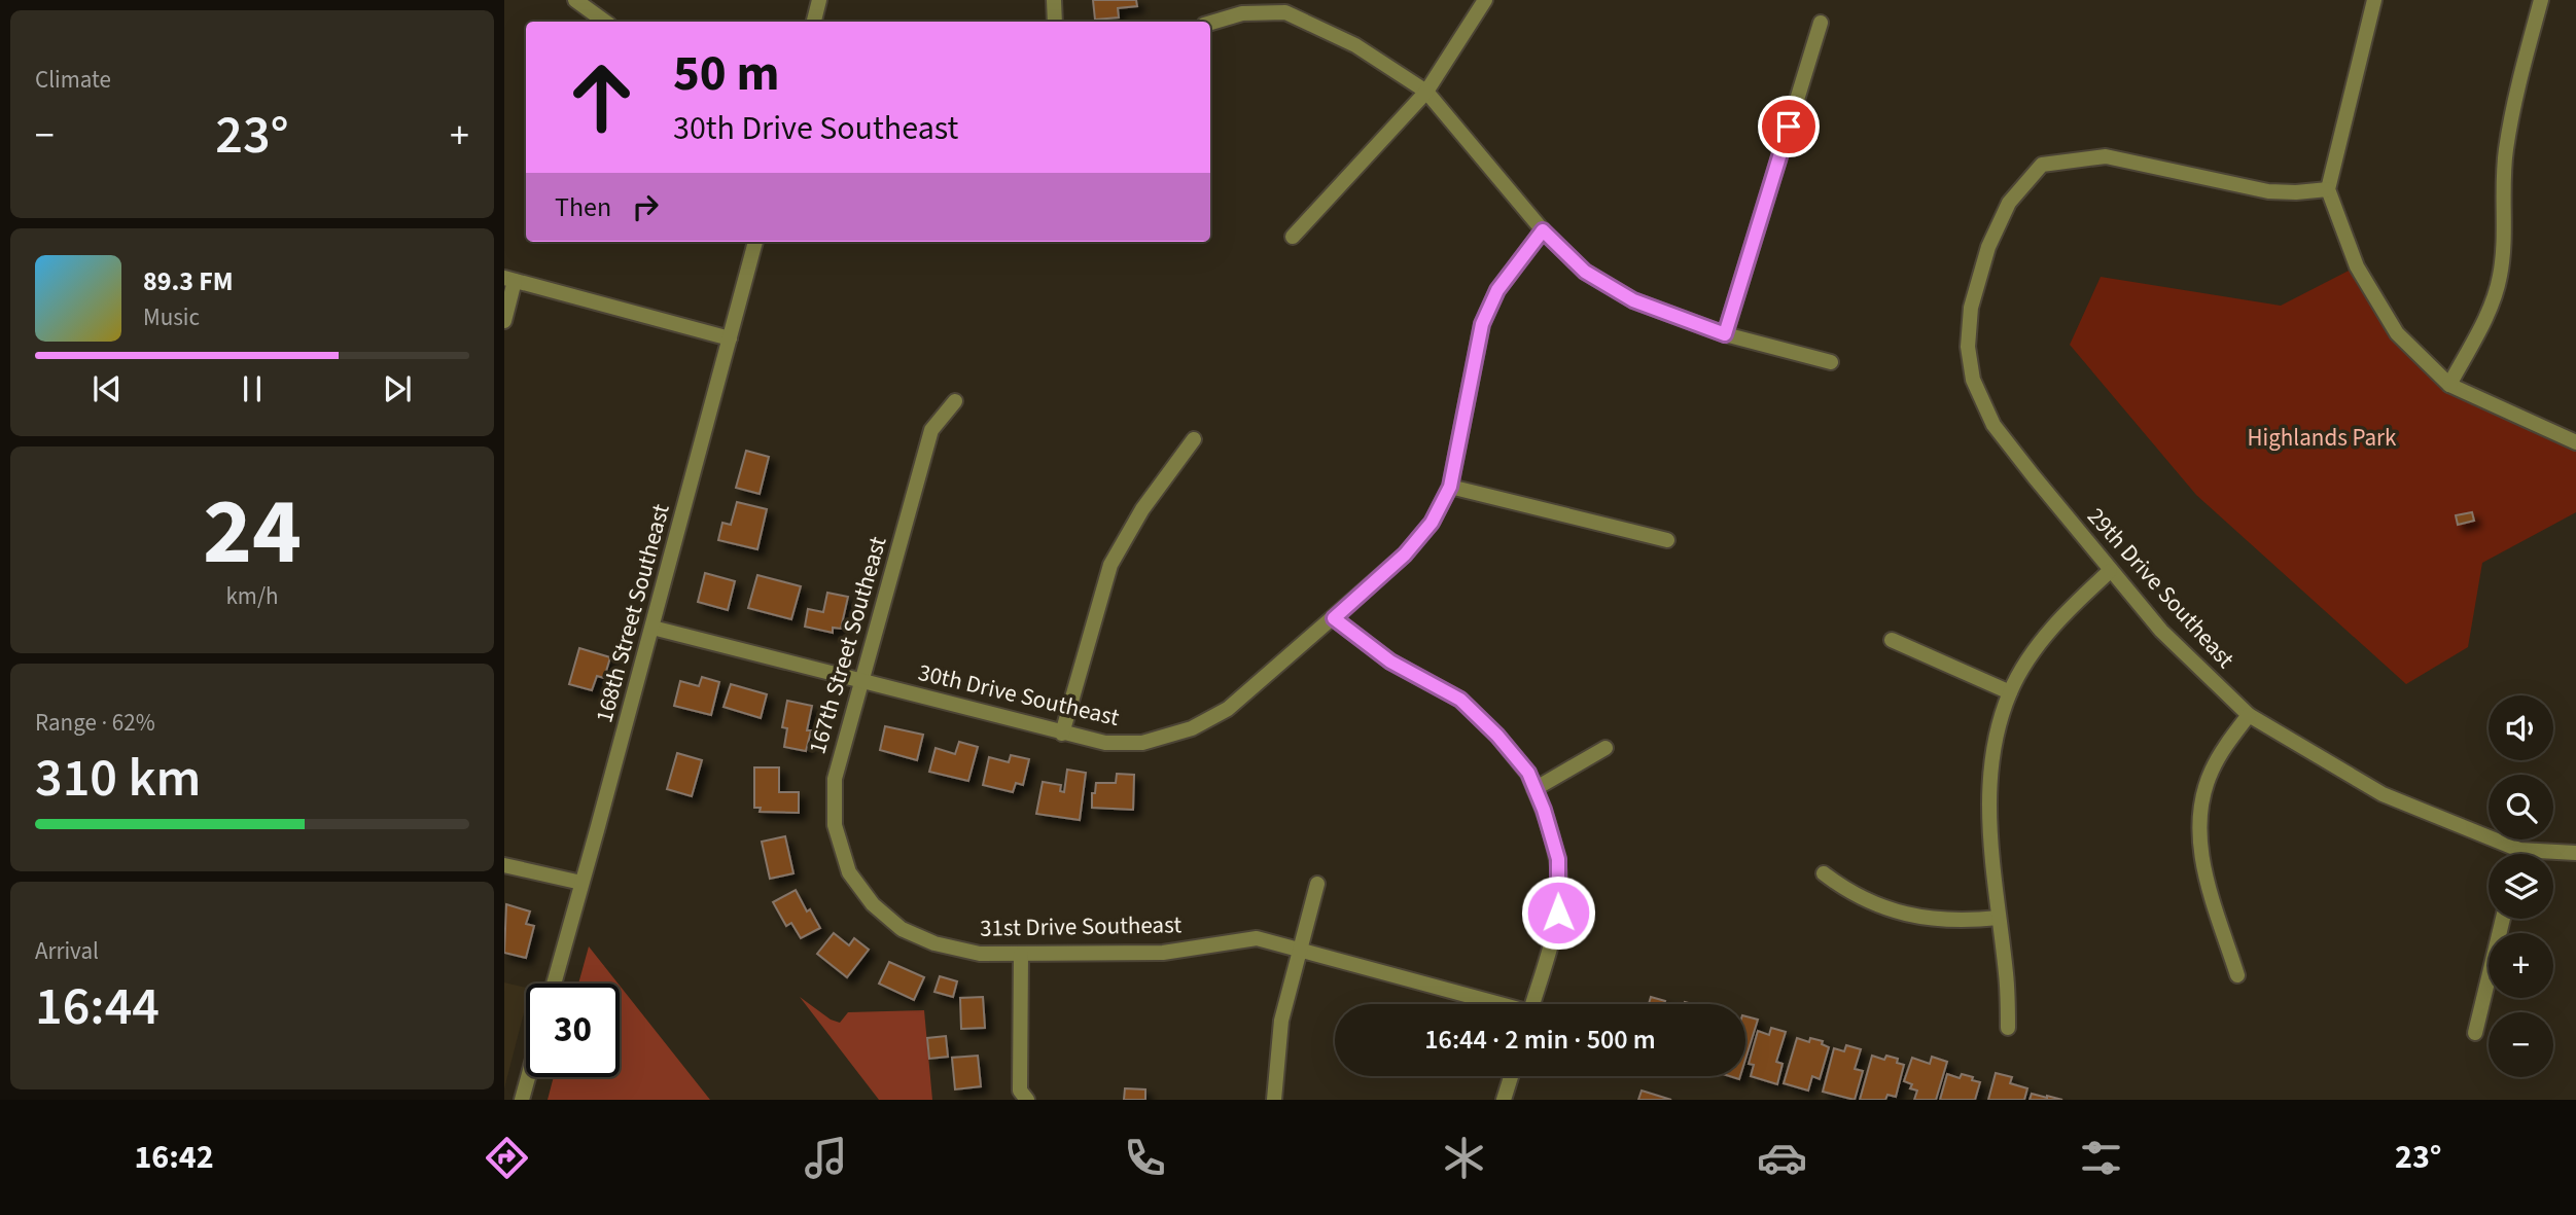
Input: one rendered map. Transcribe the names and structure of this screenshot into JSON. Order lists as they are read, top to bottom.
{
  "streets": {
    "street": [
      "29th Drive Southeast",
      "168th Street Southeast",
      "167th Street Southeast",
      "30th Drive Southeast",
      "31st Drive Southeast"
    ]
  },
  "crossings": [
    ["168th Street Southeast", "30th Drive Southeast"],
    ["167th Street Southeast", "30th Drive Southeast"],
    ["167th Street Southeast", "31st Drive Southeast"]
  ],
  "parks": ["Highlands Park"],
  "page": {
    "tile": [
      "Climate",
      ["24", "km/h"],
      ["Range · 62%", "310 km"],
      ["Arrival", "16:44"]
    ],
    "turn": ["50 m", "30th Drive Southeast"],
    "heat": ["−", "23°", "+"],
    "then": "Then",
    "song": ["89.3 FM", "Music"],
    "map_buttons": ["+", "−"],
    "limit": "30",
    "trip": "16:44 · 2 min · 500 m",
    "tabs": ["16:42", "23°"]
  }
}
